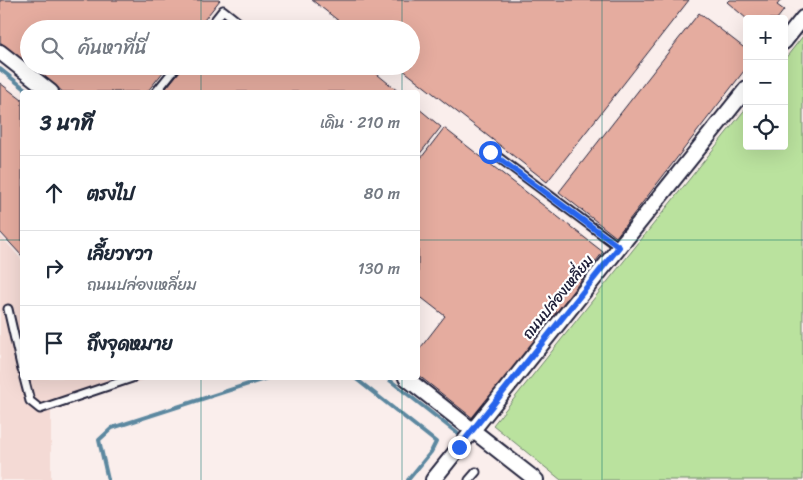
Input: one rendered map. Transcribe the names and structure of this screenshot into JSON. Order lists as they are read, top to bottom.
{
  "streets": {
    "street": ["ถนนปล่องเหลี่ยม"]
  },
  "page": {
    "map_buttons": ["+", "−"],
    "search": "ค้นหาที่นี่",
    "heading": ["3 นาที", "เดิน · 210 m"],
    "list": [
      ["ตรงไป", "80 m"],
      ["เลี้ยวขวา", "ถนนปล่องเหลี่ยม", "130 m"],
      "ถึงจุดหมาย"
    ]
  }
}
